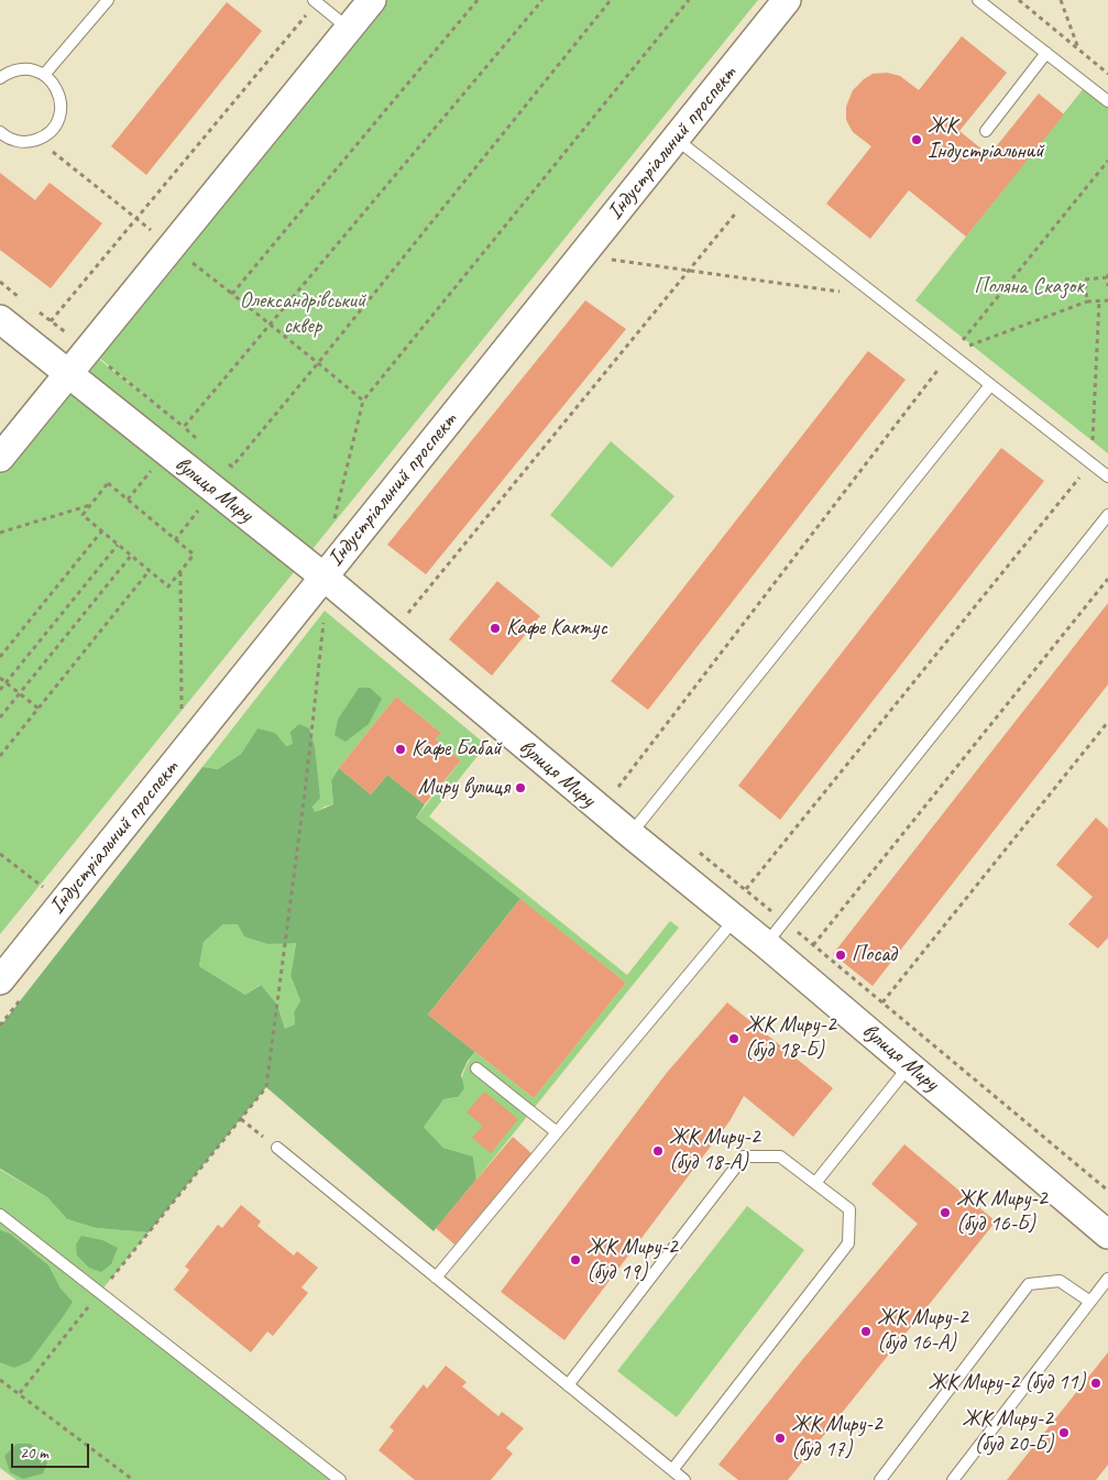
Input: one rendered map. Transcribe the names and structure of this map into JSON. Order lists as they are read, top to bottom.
{
  "streets": {
    "street": ["Індустріальний проспект", "вулиця Миру"]
  },
  "crossings": [
    ["Індустріальний проспект", "вулиця Миру"]
  ],
  "parks": ["Поляна Сказок", "Олександрівський сквер"],
  "places": [
    "ЖК Індустріальний",
    "Кафе Кактус",
    "Кафе Бабай",
    "Миру вулиця",
    "Посад",
    "ЖК Миру-2 (буд 18-Б)",
    "ЖК Миру-2 (буд 18-А)",
    "ЖК Миру-2 (буд 16-Б)",
    "ЖК Миру-2 (буд 19)",
    "ЖК Миру-2 (буд 16-А)",
    "ЖК Миру-2 (буд 11)",
    "ЖК Миру-2 (буд 20-Б)",
    "ЖК Миру-2 (буд 17)"
  ],
  "scale_bar": "20 m"
}
